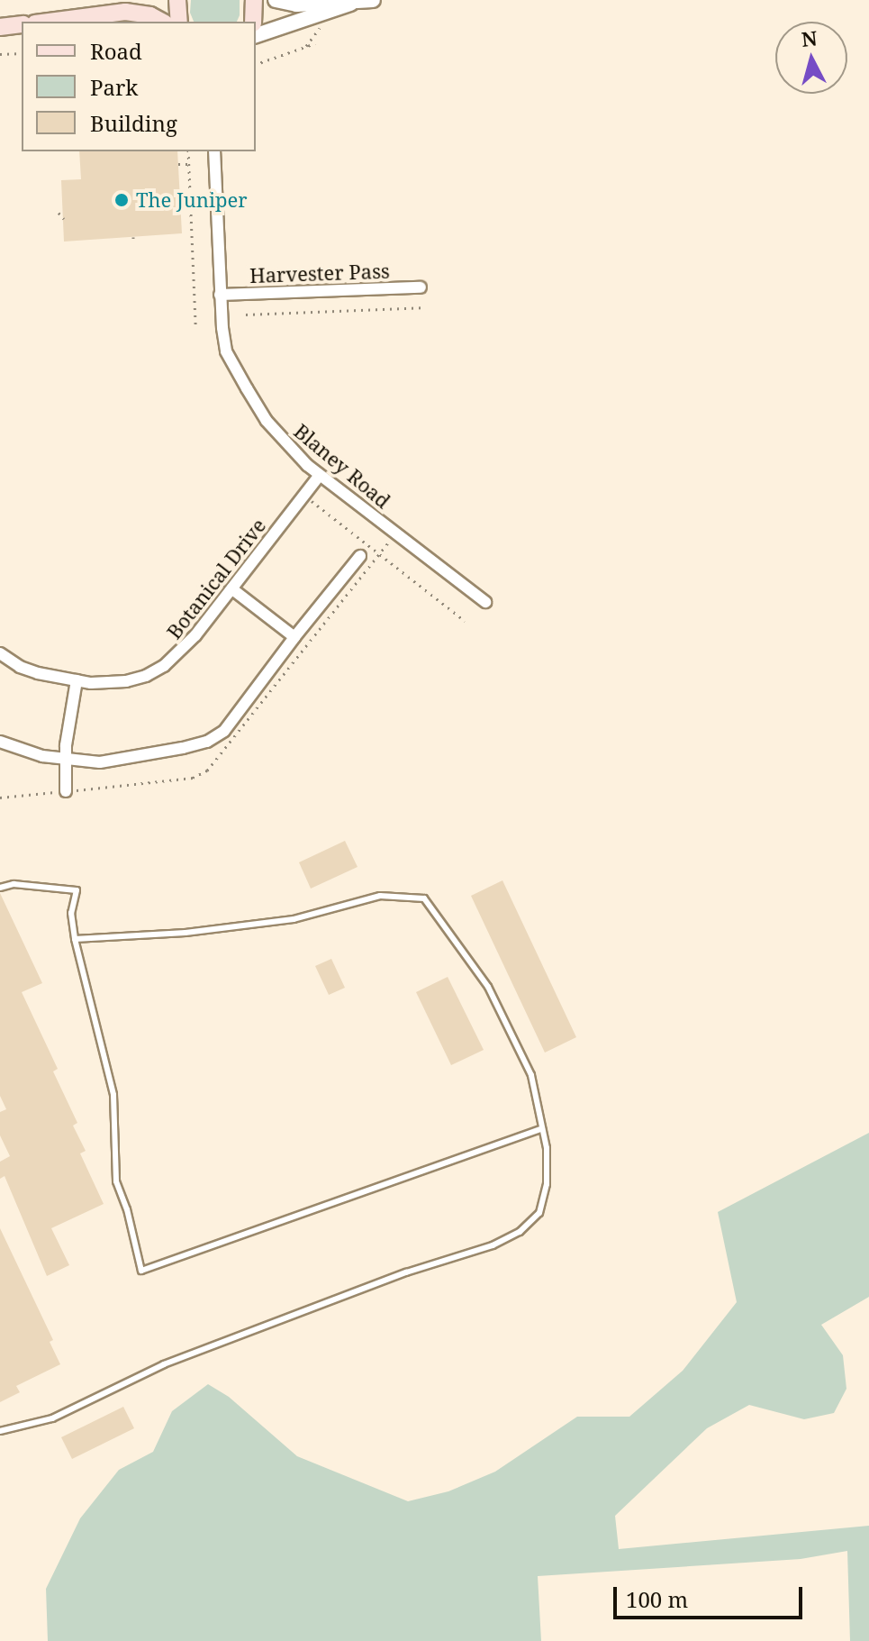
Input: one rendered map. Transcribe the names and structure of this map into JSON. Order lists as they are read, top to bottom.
{
  "streets": {
    "street": ["Harvester Pass", "Blaney Road", "Botanical Drive"]
  },
  "crossings": [
    ["Harvester Pass", "Blaney Road"],
    ["Blaney Road", "Botanical Drive"]
  ],
  "places": ["The Juniper"],
  "legend": ["Road", "Park", "Building"],
  "scale_bar": "100 m",
  "north": "top"
}
